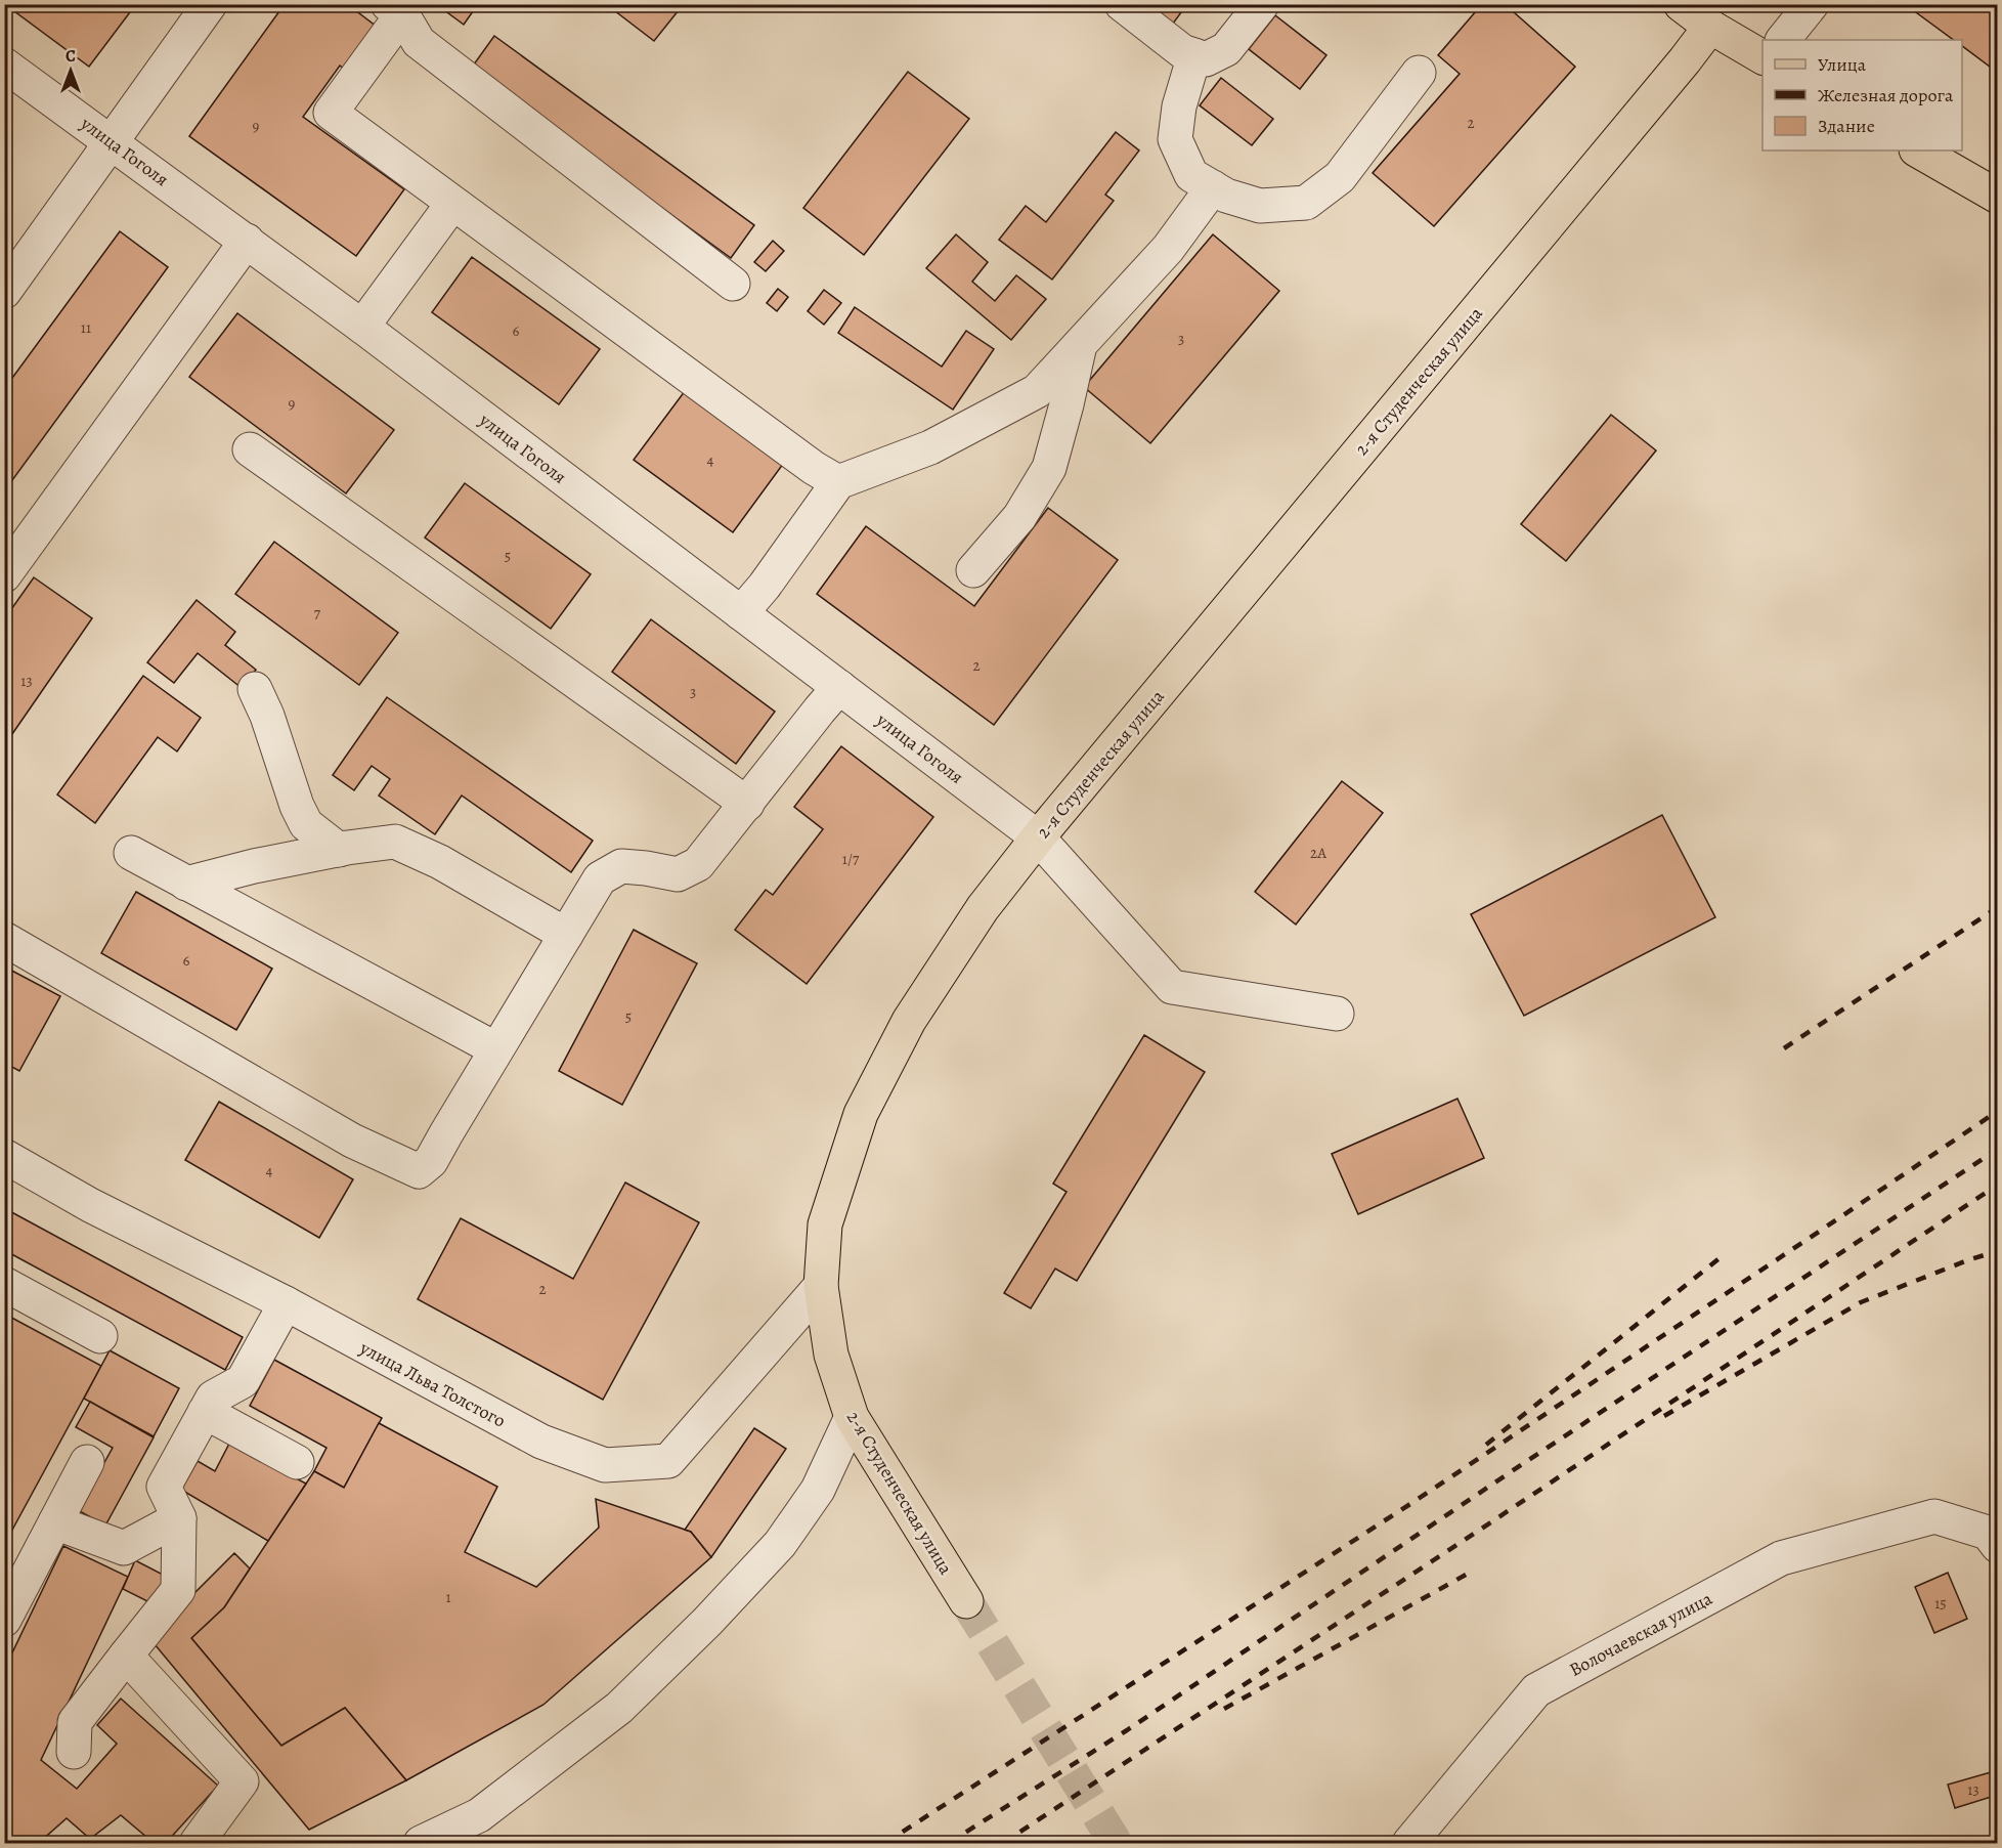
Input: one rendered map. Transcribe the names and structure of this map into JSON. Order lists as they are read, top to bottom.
{
  "streets": {
    "main road": ["2-я Студенческая улица"],
    "street": ["улица Гоголя", "улица Льва Толстого", "Волочаевская улица"]
  },
  "crossings": [
    ["улица Гоголя", "2-я Студенческая улица"],
    ["2-я Студенческая улица", "улица Льва Толстого"]
  ],
  "house_numbers": [
    "2",
    "9",
    "11",
    "6",
    "3",
    "9",
    "4",
    "5",
    "7",
    "2",
    "13",
    "3",
    "2А",
    "1/7",
    "6",
    "5",
    "4",
    "2",
    "1",
    "15",
    "13"
  ],
  "legend": ["Улица", "Железная дорога", "Здание"],
  "north": "top"
}
